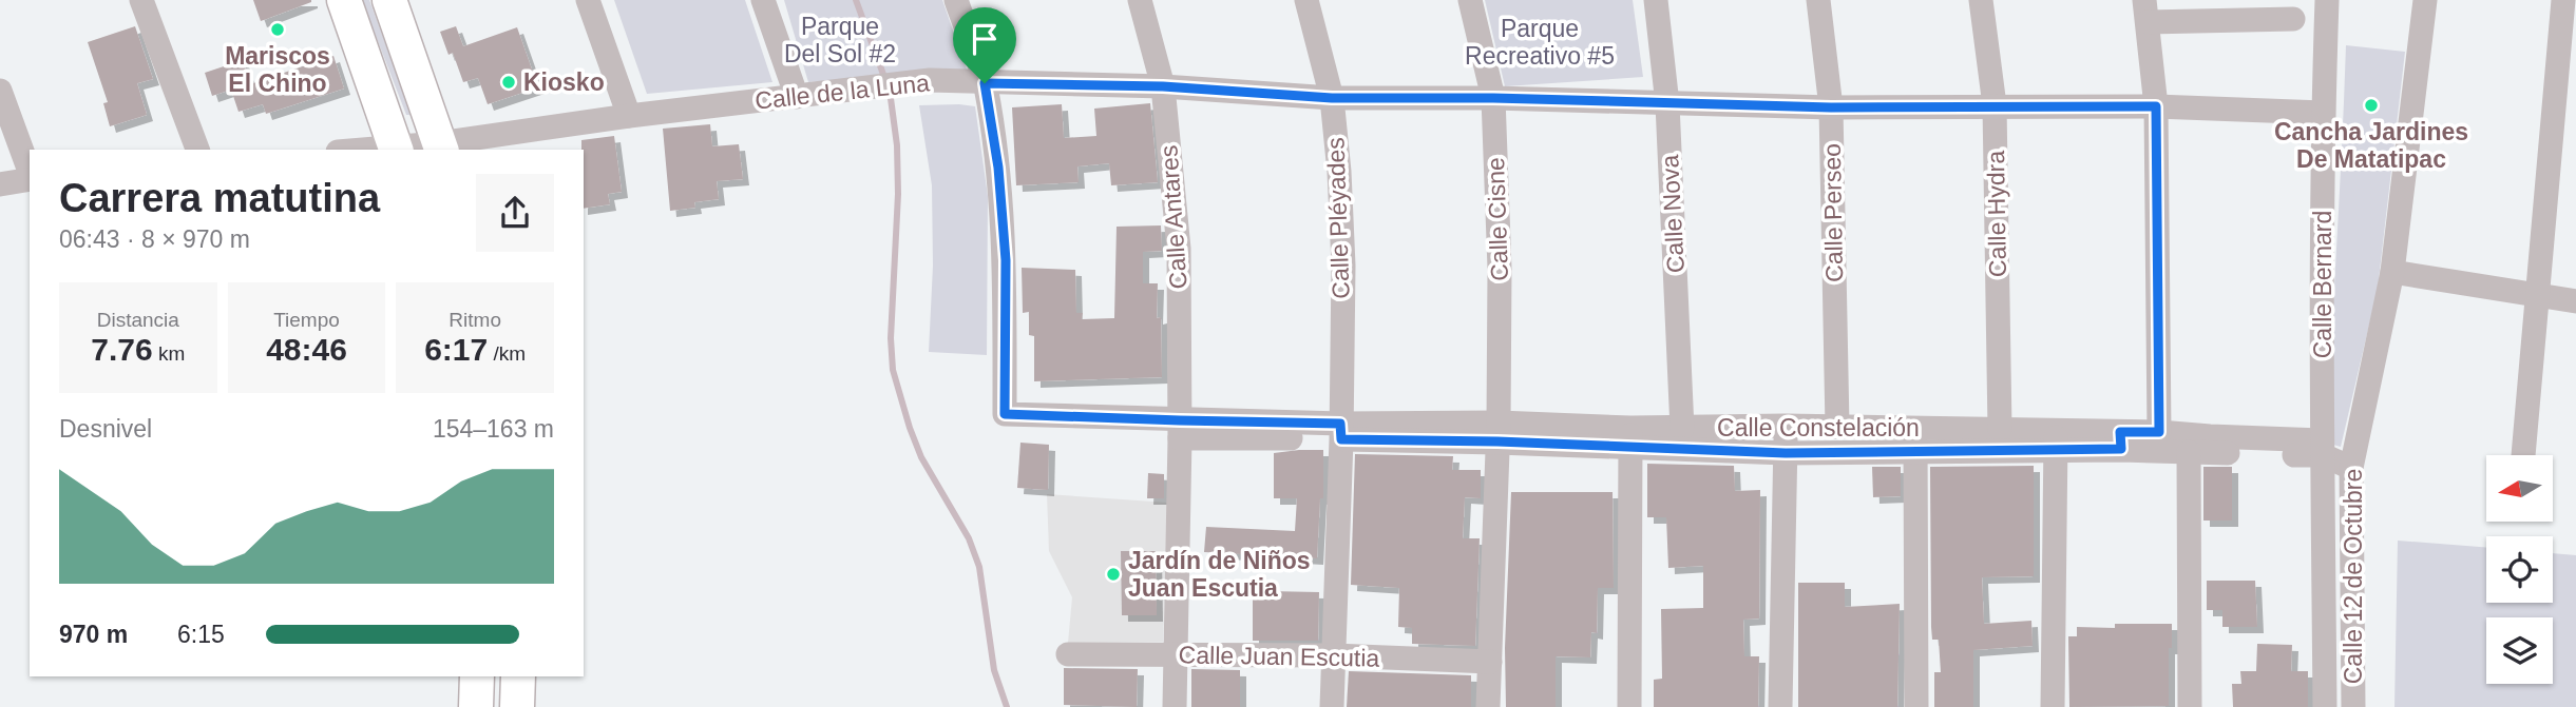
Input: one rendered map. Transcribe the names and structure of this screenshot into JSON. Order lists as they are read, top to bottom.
{
  "streets": {
    "street": [
      "Calle de la Luna",
      "Calle Perseo",
      "Calle Nova",
      "Calle Hydra",
      "Calle Antares",
      "Calle Pléyades",
      "Calle Cisne",
      "Calle Bernard",
      "Calle Constelación",
      "Calle 12 de Octubre",
      "Calle Juan Escutia"
    ]
  },
  "crossings": [
    ["Calle de la Luna", "Calle Perseo"],
    ["Calle de la Luna", "Calle Nova"],
    ["Calle de la Luna", "Calle Hydra"],
    ["Calle de la Luna", "Calle Antares"],
    ["Calle de la Luna", "Calle Pléyades"],
    ["Calle de la Luna", "Calle Cisne"],
    ["Calle de la Luna", "Calle Bernard"],
    ["Calle de la Luna", "Calle Constelación"],
    ["Calle Perseo", "Calle Constelación"],
    ["Calle Nova", "Calle Constelación"],
    ["Calle Hydra", "Calle Constelación"],
    ["Calle Antares", "Calle Constelación"],
    ["Calle Antares", "Calle Juan Escutia"],
    ["Calle Pléyades", "Calle Constelación"],
    ["Calle Pléyades", "Calle Juan Escutia"],
    ["Calle Cisne", "Calle Constelación"],
    ["Calle Cisne", "Calle Juan Escutia"],
    ["Calle Bernard", "Calle 12 de Octubre"]
  ],
  "parks": ["Parque Del Sol #2", "Parque Recreativo #5"],
  "places": [
    "Mariscos El Chino",
    "Kiosko",
    "Cancha Jardines De Matatipac",
    "Jardín de Niños Juan Escutia"
  ],
  "north": "left",
  "page": {
    "heading": ["Carrera matutina", "06:43 · 8 × 970 m"],
    "stats": [
      ["Distancia", "7.76 km"],
      ["Tiempo", "48:46"],
      ["Ritmo", "6:17 /km"]
    ],
    "chart": ["Desnivel", "154–163 m"],
    "list": [
      {
        "name": "970 m",
        "note": "6:15"
      }
    ]
  }
}
